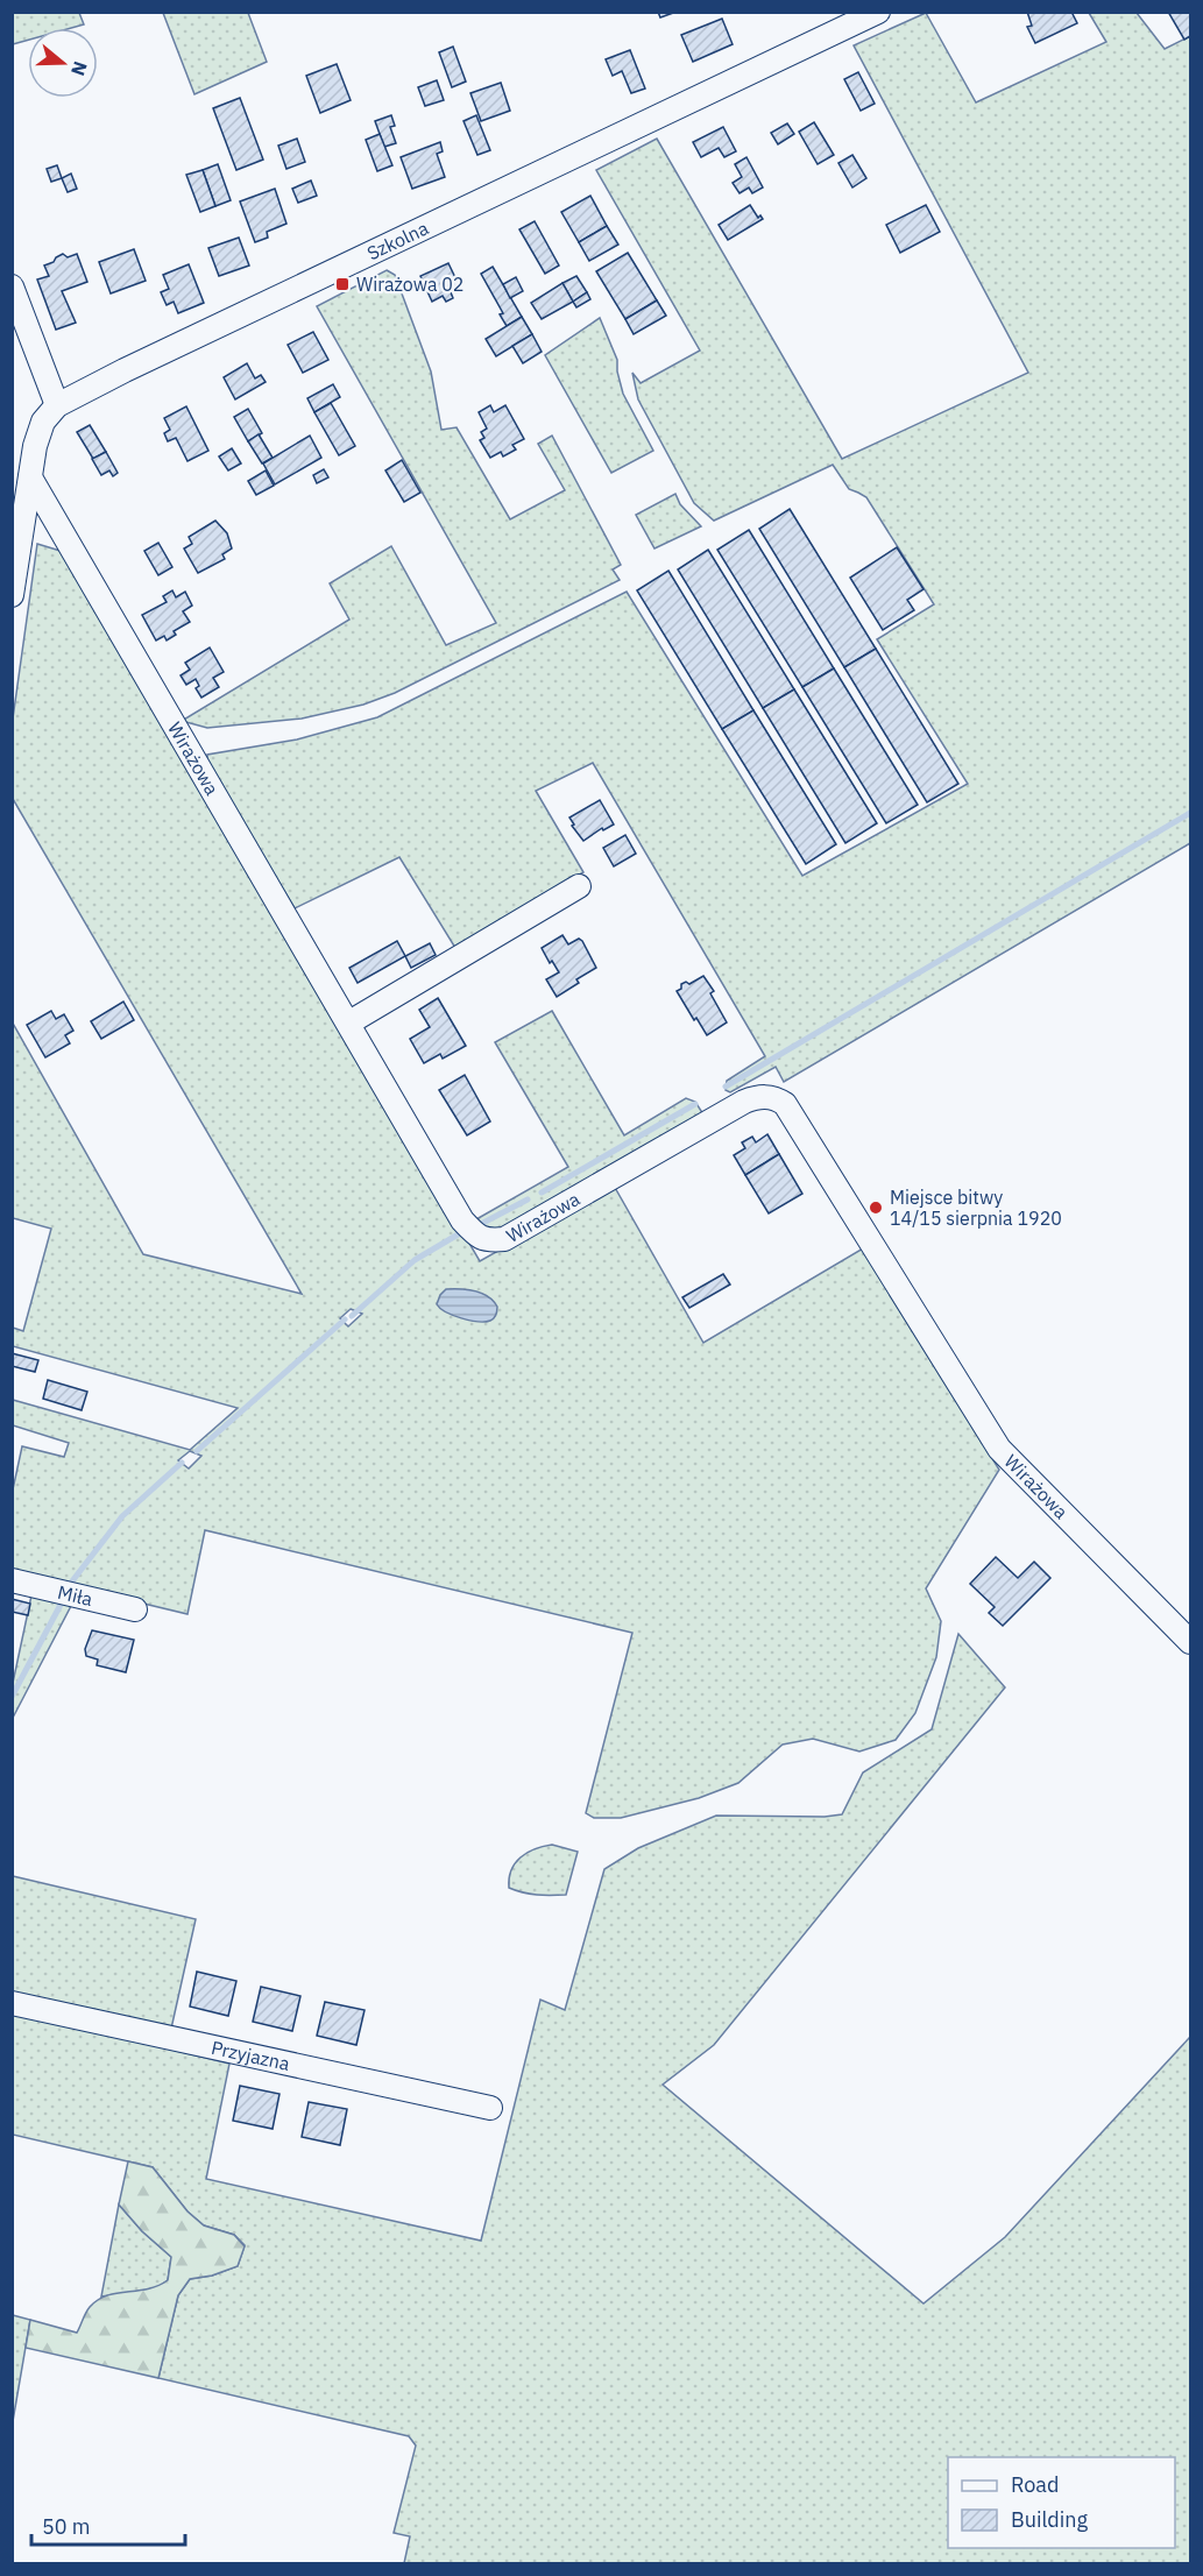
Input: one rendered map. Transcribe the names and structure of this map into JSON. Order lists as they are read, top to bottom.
{
  "streets": {
    "street": [
      "Szkolna",
      "Wirażowa",
      "Miła",
      "Przyjazna"
    ]
  },
  "places": {
    "transit": ["Wirażowa 02"],
    "other": ["Miejsce bitwy 14/15 sierpnia 1920"]
  },
  "legend": ["Road", "Building"],
  "scale_bar": "50 m",
  "north": "right"
}
